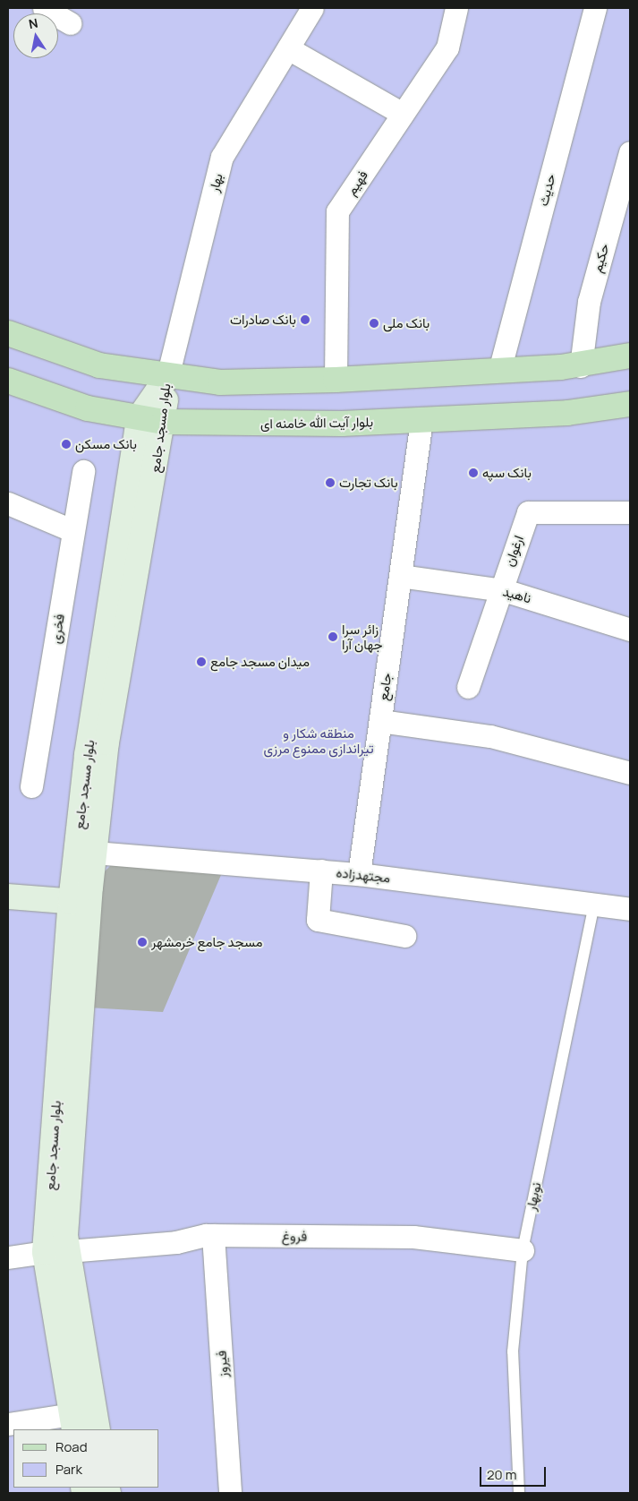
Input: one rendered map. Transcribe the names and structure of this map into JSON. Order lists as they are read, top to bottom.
{
  "streets": {
    "main road": ["بلوار آیت الله خامنه ای", "بلوار مسجد جامع"],
    "street": [
      "بهار",
      "فهیم",
      "حدیث",
      "حکیم",
      "ارغوان",
      "ناهید",
      "فخری",
      "جامع",
      "مجتهدزاده",
      "فروغ",
      "فیروز"
    ],
    "lane": ["نوبهار"]
  },
  "crossings": [
    ["بهار", "بلوار مسجد جامع"],
    ["بلوار آیت الله خامنه ای", "بلوار مسجد جامع"],
    ["بلوار آیت الله خامنه ای", "جامع"],
    ["بلوار مسجد جامع", "مجتهدزاده"],
    ["بلوار مسجد جامع", "فروغ"],
    ["ارغوان", "ناهید"],
    ["ناهید", "جامع"],
    ["جامع", "مجتهدزاده"],
    ["مجتهدزاده", "نوبهار"],
    ["نوبهار", "فروغ"],
    ["فروغ", "فیروز"]
  ],
  "parks": ["منطقه شکار و تیراندازی ممنوع مرزی"],
  "places": [
    "بانک صادرات",
    "بانک ملی",
    "بانک مسکن",
    "بانک سپه",
    "بانک تجارت",
    "زائر سرا جهان آرا",
    "میدان مسجد جامع",
    "مسجد جامع خرمشهر"
  ],
  "legend": ["Road", "Park"],
  "scale_bar": "20 m",
  "north": "top"
}
